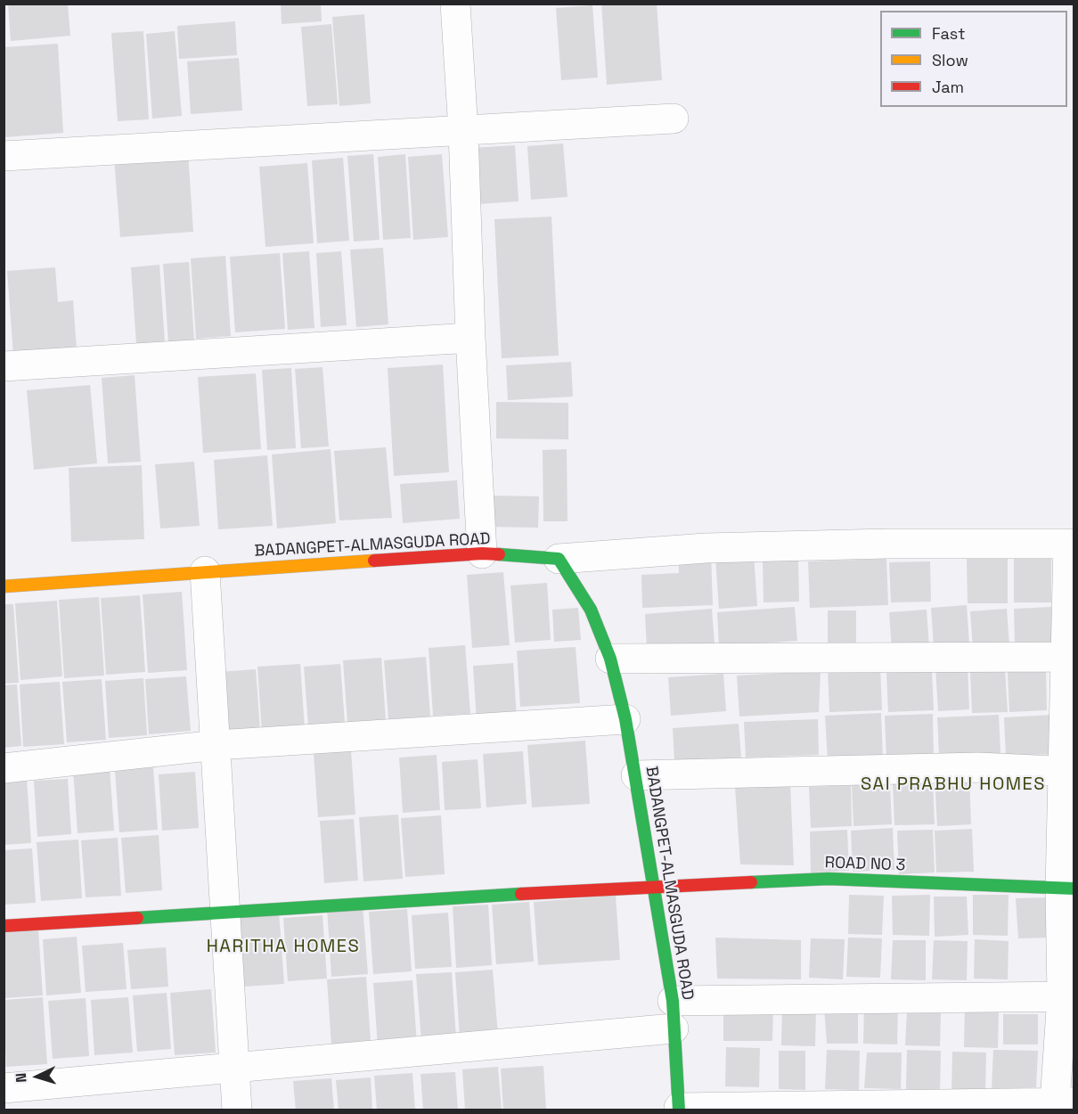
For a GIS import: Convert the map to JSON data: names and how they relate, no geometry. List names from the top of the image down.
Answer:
{
  "streets": {
    "street": ["BADANGPET-ALMASGUDA ROAD", "ROAD NO 3"]
  },
  "crossings": [
    ["BADANGPET-ALMASGUDA ROAD", "ROAD NO 3"]
  ],
  "districts": ["SAI PRABHU HOMES", "HARITHA HOMES"],
  "legend": ["Fast", "Slow", "Jam"],
  "north": "left"
}
